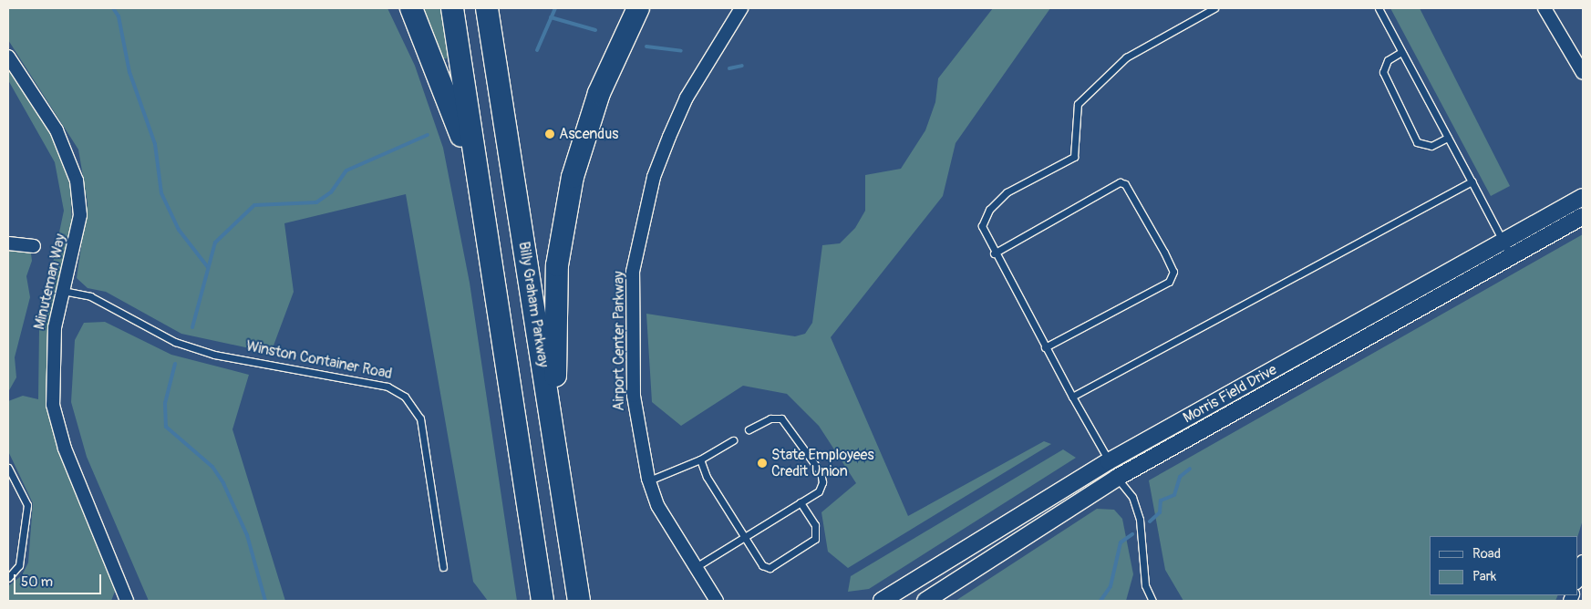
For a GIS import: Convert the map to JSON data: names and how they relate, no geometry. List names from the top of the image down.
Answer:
{
  "streets": {
    "highway": ["Billy Graham Parkway"],
    "street": ["Minuteman Way", "Airport Center Parkway", "Morris Field Drive"],
    "lane": ["Winston Container Road"]
  },
  "crossings": [
    ["Minuteman Way", "Winston Container Road"]
  ],
  "places": ["Ascendus", "State Employees Credit Union"],
  "legend": ["Road", "Park"],
  "scale_bar": "50 m"
}
